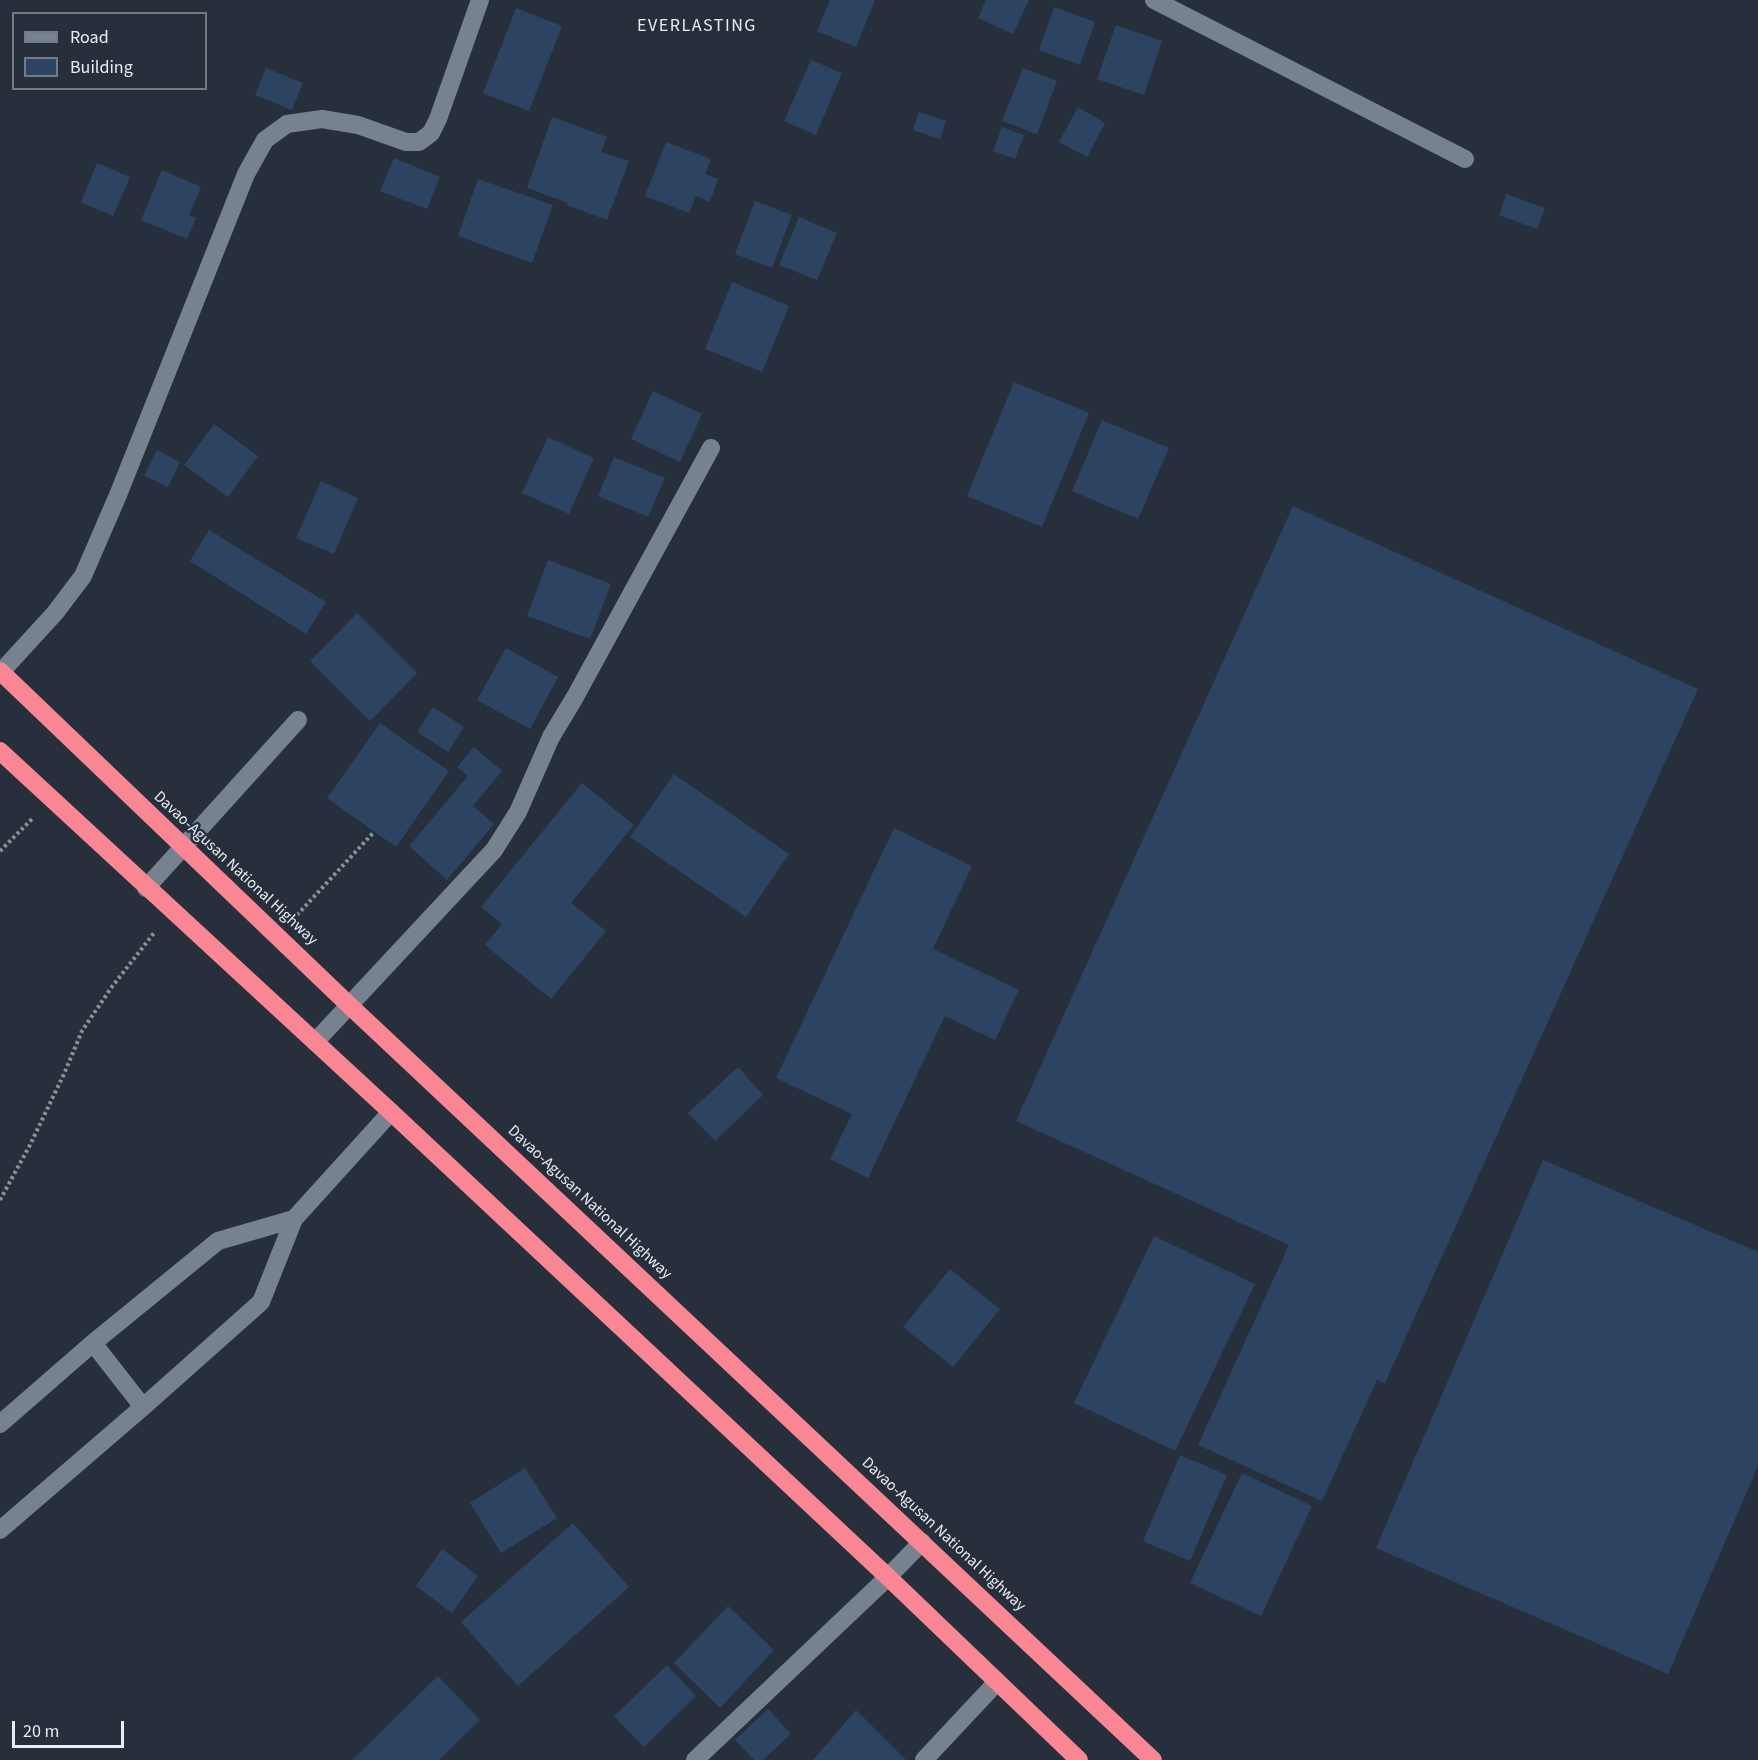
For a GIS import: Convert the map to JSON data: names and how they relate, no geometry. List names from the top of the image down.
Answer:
{
  "streets": {
    "highway": ["Davao-Agusan National Highway"]
  },
  "districts": ["EVERLASTING"],
  "legend": ["Road", "Building"],
  "scale_bar": "20 m"
}
